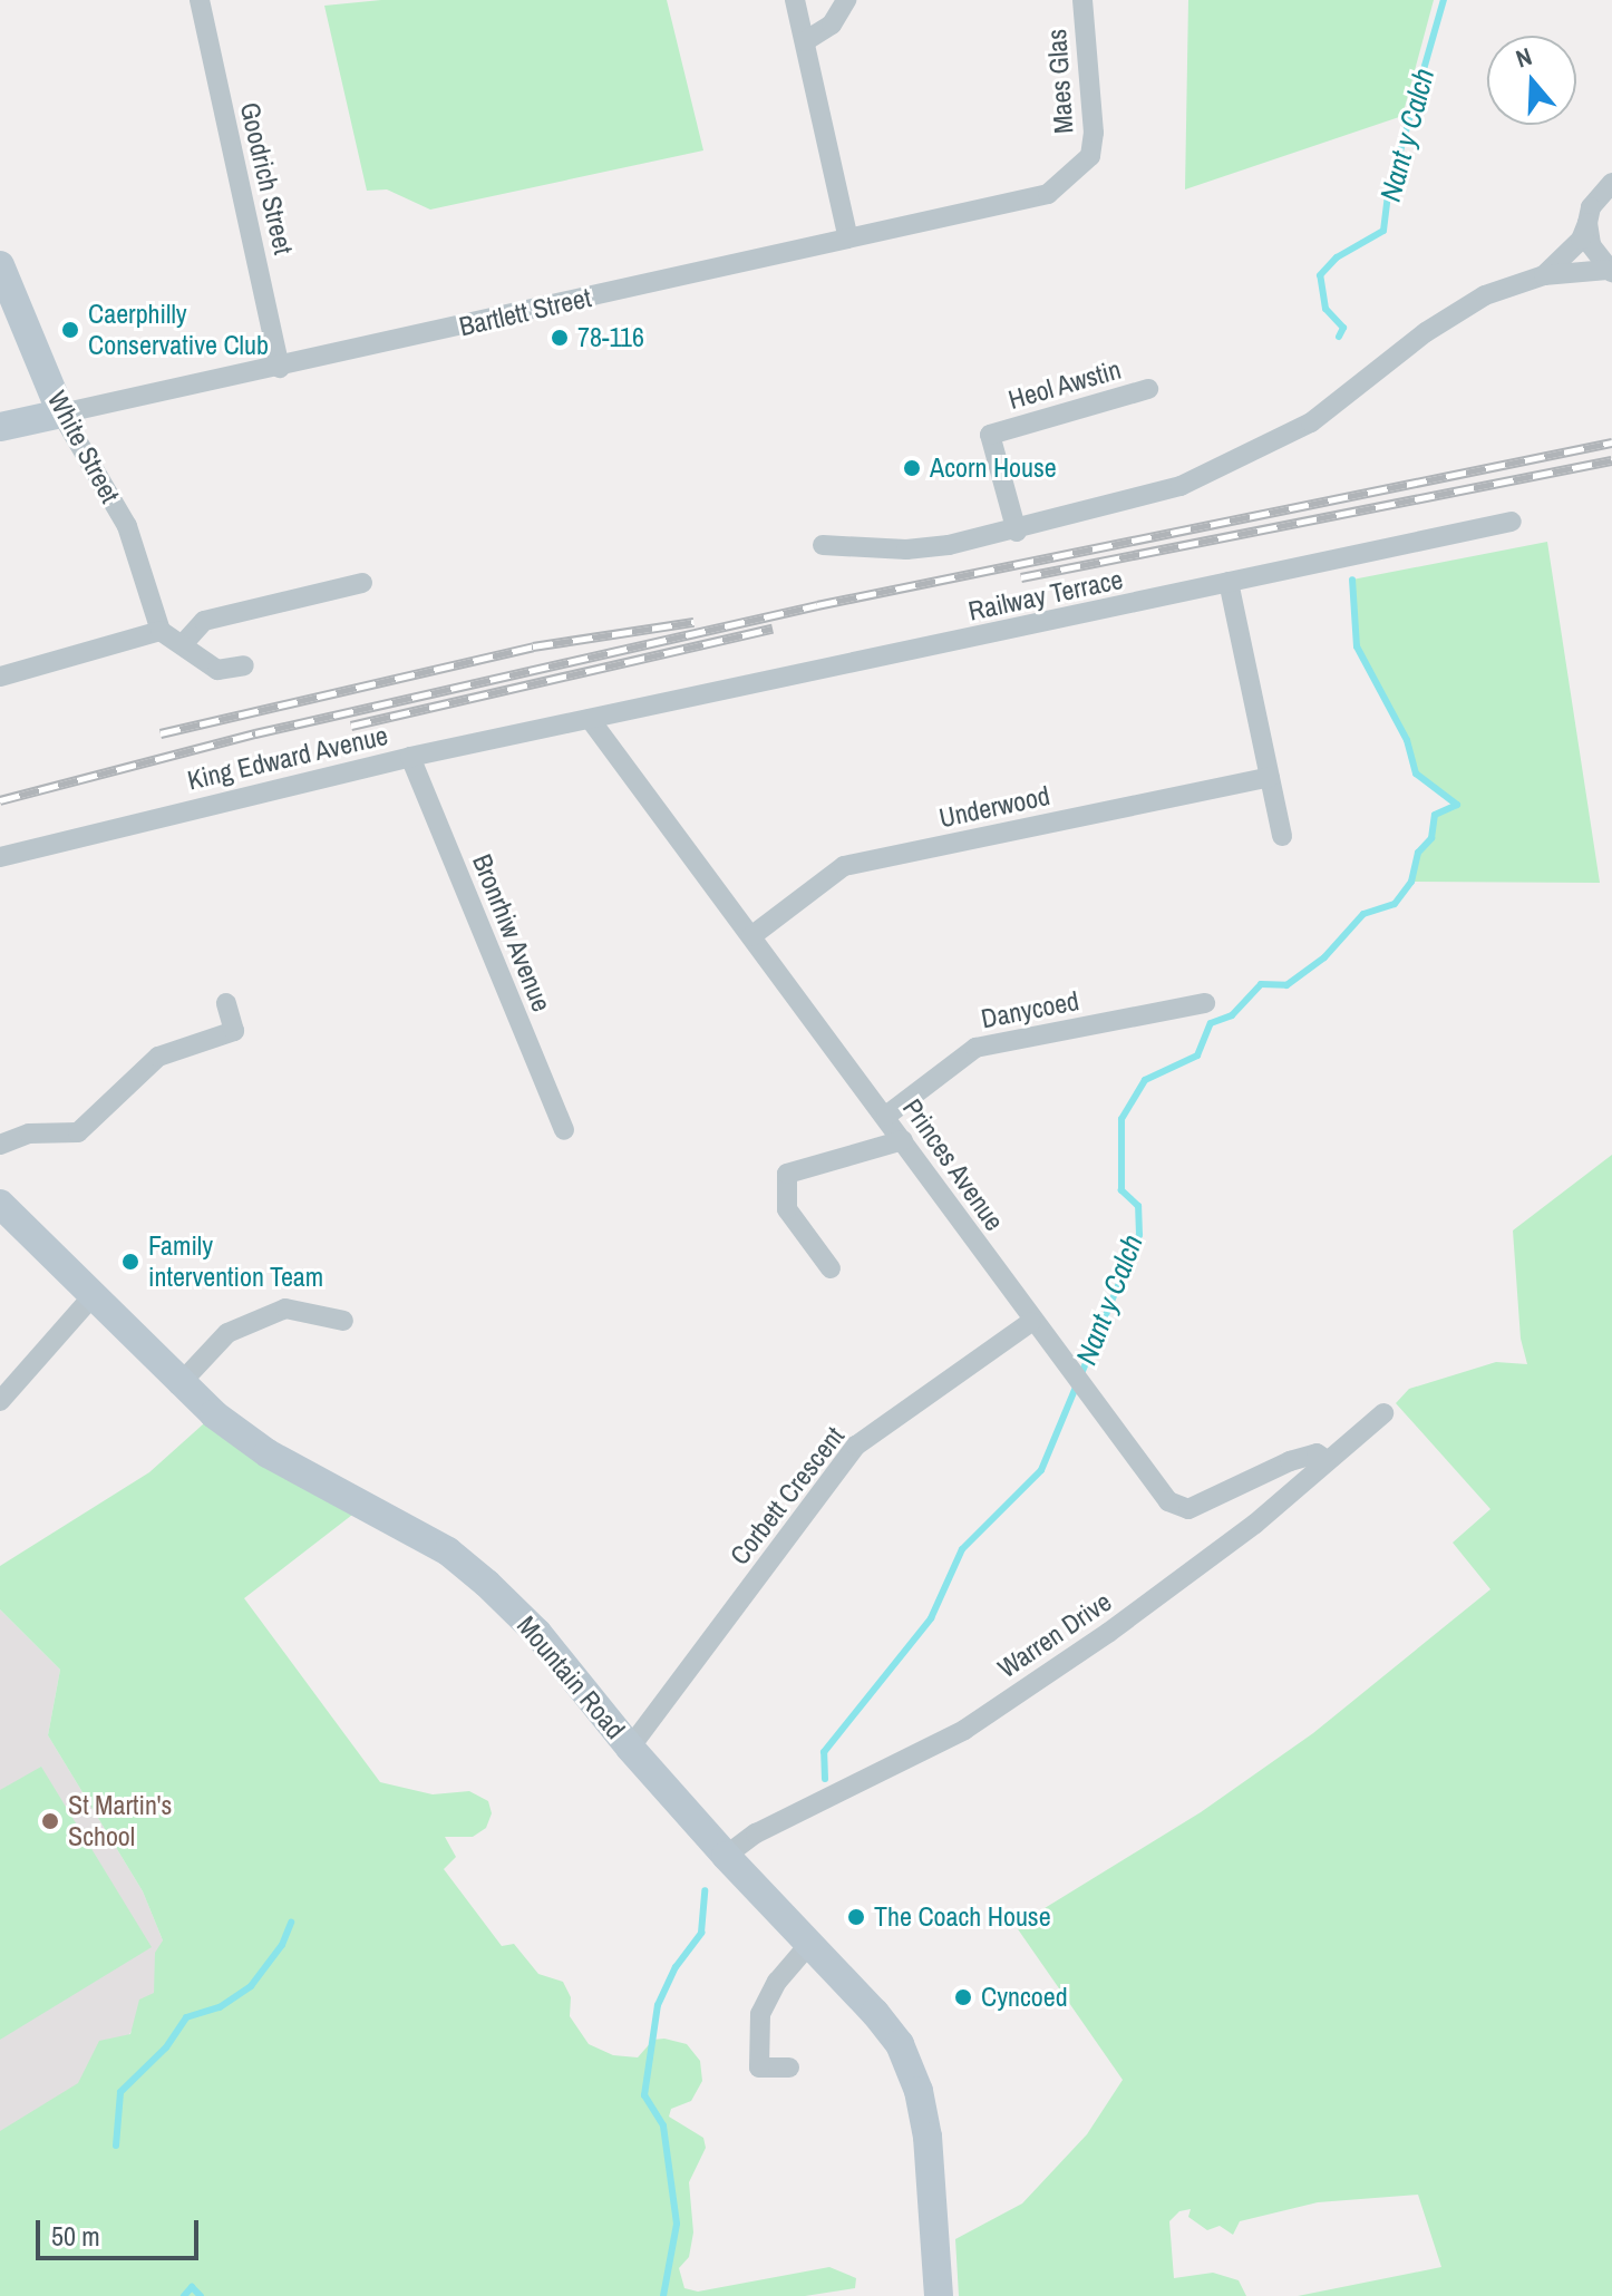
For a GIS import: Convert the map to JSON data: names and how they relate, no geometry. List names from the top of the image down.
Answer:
{
  "streets": {
    "main road": ["Bartlett Street", "White Street", "Mountain Road"],
    "street": [
      "Maes Glas",
      "Goodrich Street",
      "Heol Awstin",
      "Railway Terrace",
      "King Edward Avenue",
      "Underwood",
      "Bronrhiw Avenue",
      "Danycoed",
      "Princes Avenue",
      "Corbett Crescent",
      "Warren Drive"
    ]
  },
  "crossings": [
    ["Maes Glas", "Bartlett Street"],
    ["Goodrich Street", "Bartlett Street"],
    ["Bartlett Street", "White Street"],
    ["Railway Terrace", "King Edward Avenue"],
    ["Railway Terrace", "Princes Avenue"],
    ["King Edward Avenue", "Bronrhiw Avenue"],
    ["King Edward Avenue", "Princes Avenue"],
    ["Underwood", "Princes Avenue"],
    ["Danycoed", "Princes Avenue"],
    ["Princes Avenue", "Corbett Crescent"],
    ["Princes Avenue", "Warren Drive"],
    ["Corbett Crescent", "Mountain Road"],
    ["Warren Drive", "Mountain Road"]
  ],
  "water": ["Nant y Calch"],
  "places": [
    "Caerphilly Conservative Club",
    "78-116",
    "Acorn House",
    "Family intervention Team",
    "St Martin's School",
    "The Coach House",
    "Cyncoed"
  ],
  "scale_bar": "50 m",
  "north": "top"
}
